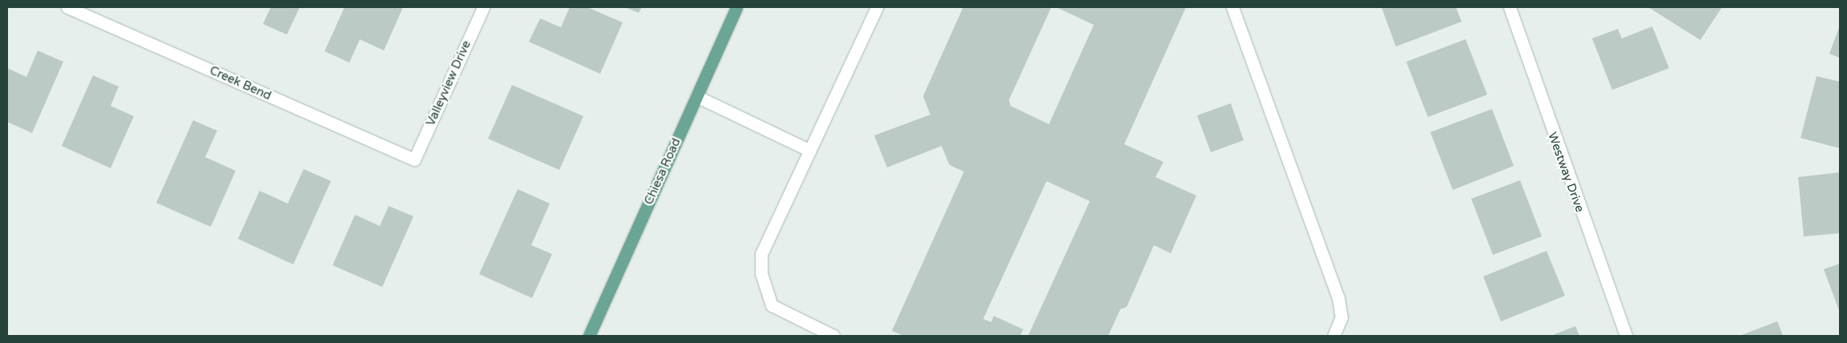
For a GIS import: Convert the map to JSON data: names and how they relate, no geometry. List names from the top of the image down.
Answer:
{
  "streets": {
    "main road": ["Chiesa Road"],
    "street": ["Creek Bend", "Valleyview Drive", "Westway Drive"]
  },
  "crossings": [
    ["Creek Bend", "Valleyview Drive"]
  ]
}
